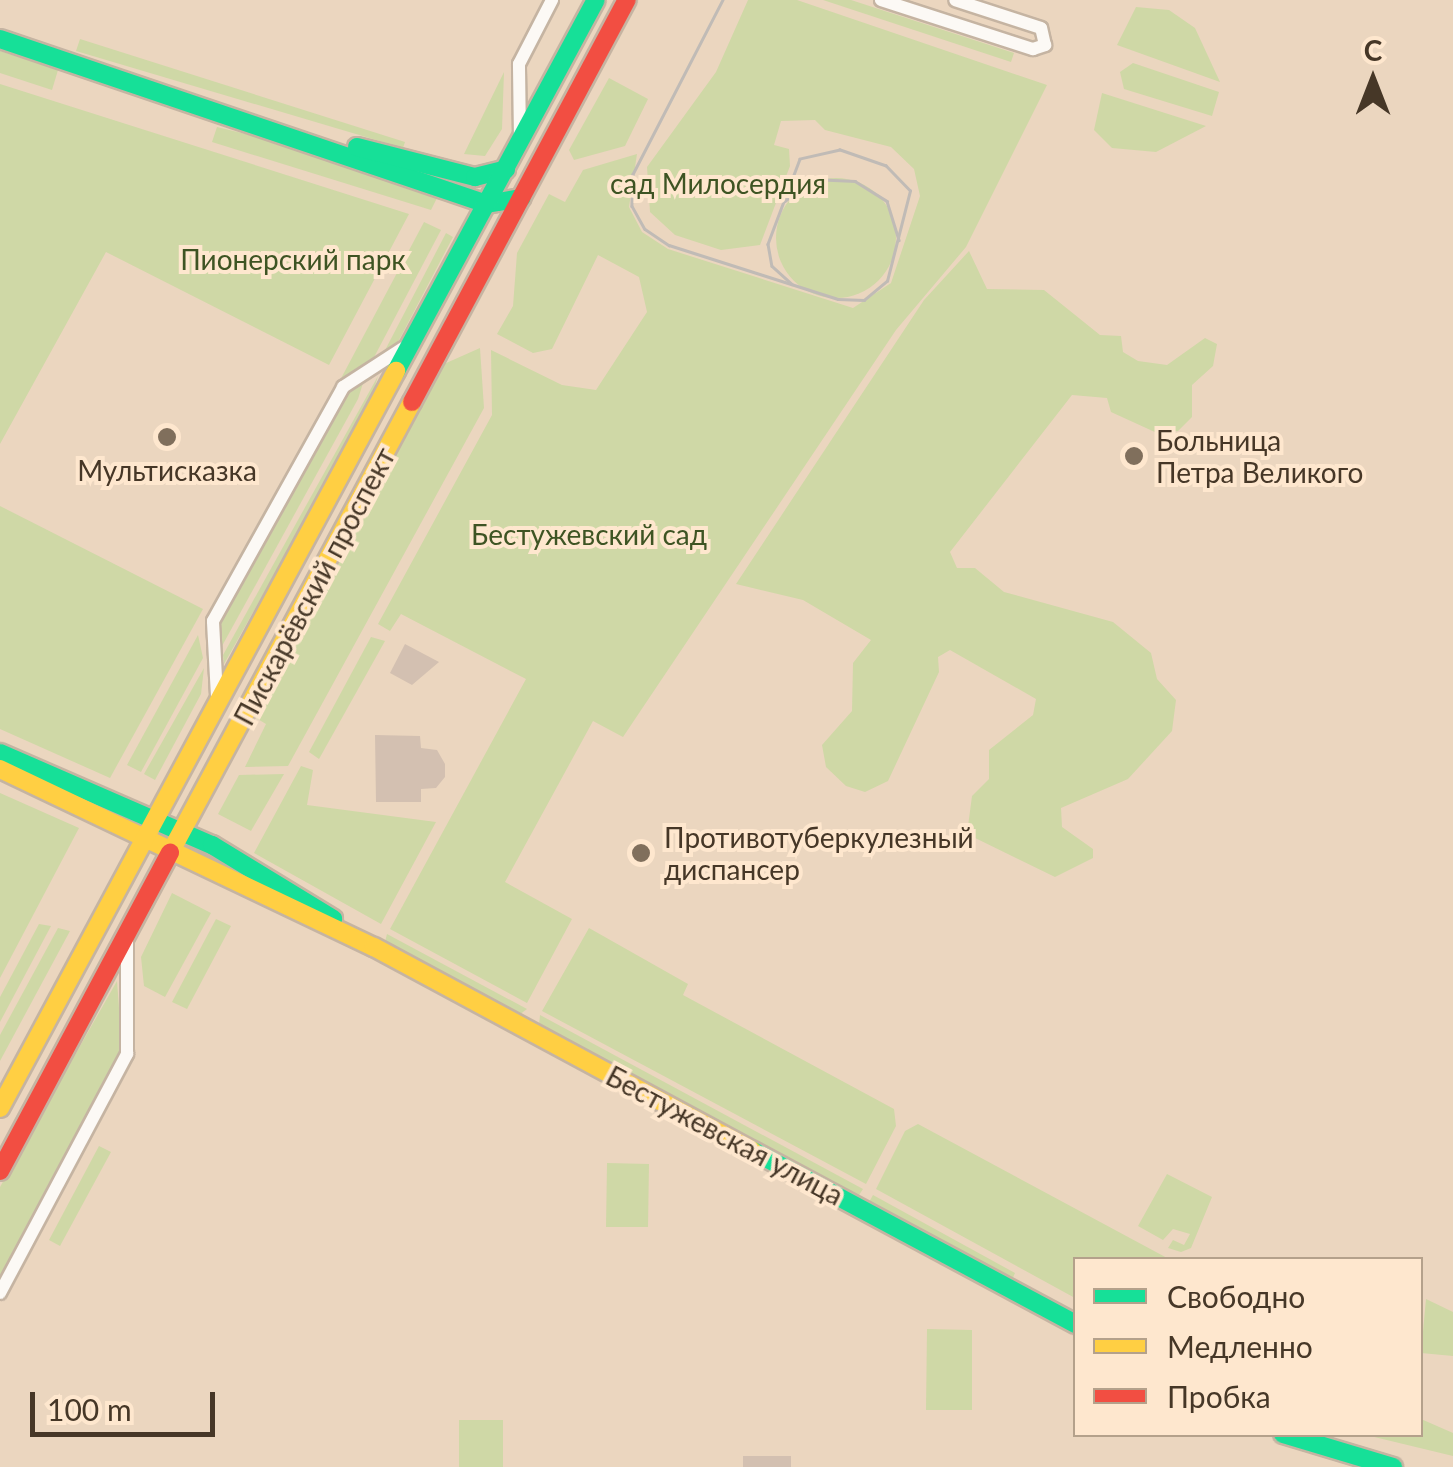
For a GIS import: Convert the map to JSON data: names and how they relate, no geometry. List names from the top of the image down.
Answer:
{
  "streets": {
    "main road": ["Пискарёвский проспект", "Бестужевская улица"]
  },
  "crossings": [
    ["Пискарёвский проспект", "Бестужевская улица"]
  ],
  "parks": ["сад Милосердия", "Пионерский парк", "Бестужевский сад"],
  "places": ["Мультисказка", "Больница Петра Великого", "Противотуберкулезный диспансер"],
  "legend": ["Свободно", "Медленно", "Пробка"],
  "scale_bar": "100 m",
  "north": "top"
}
